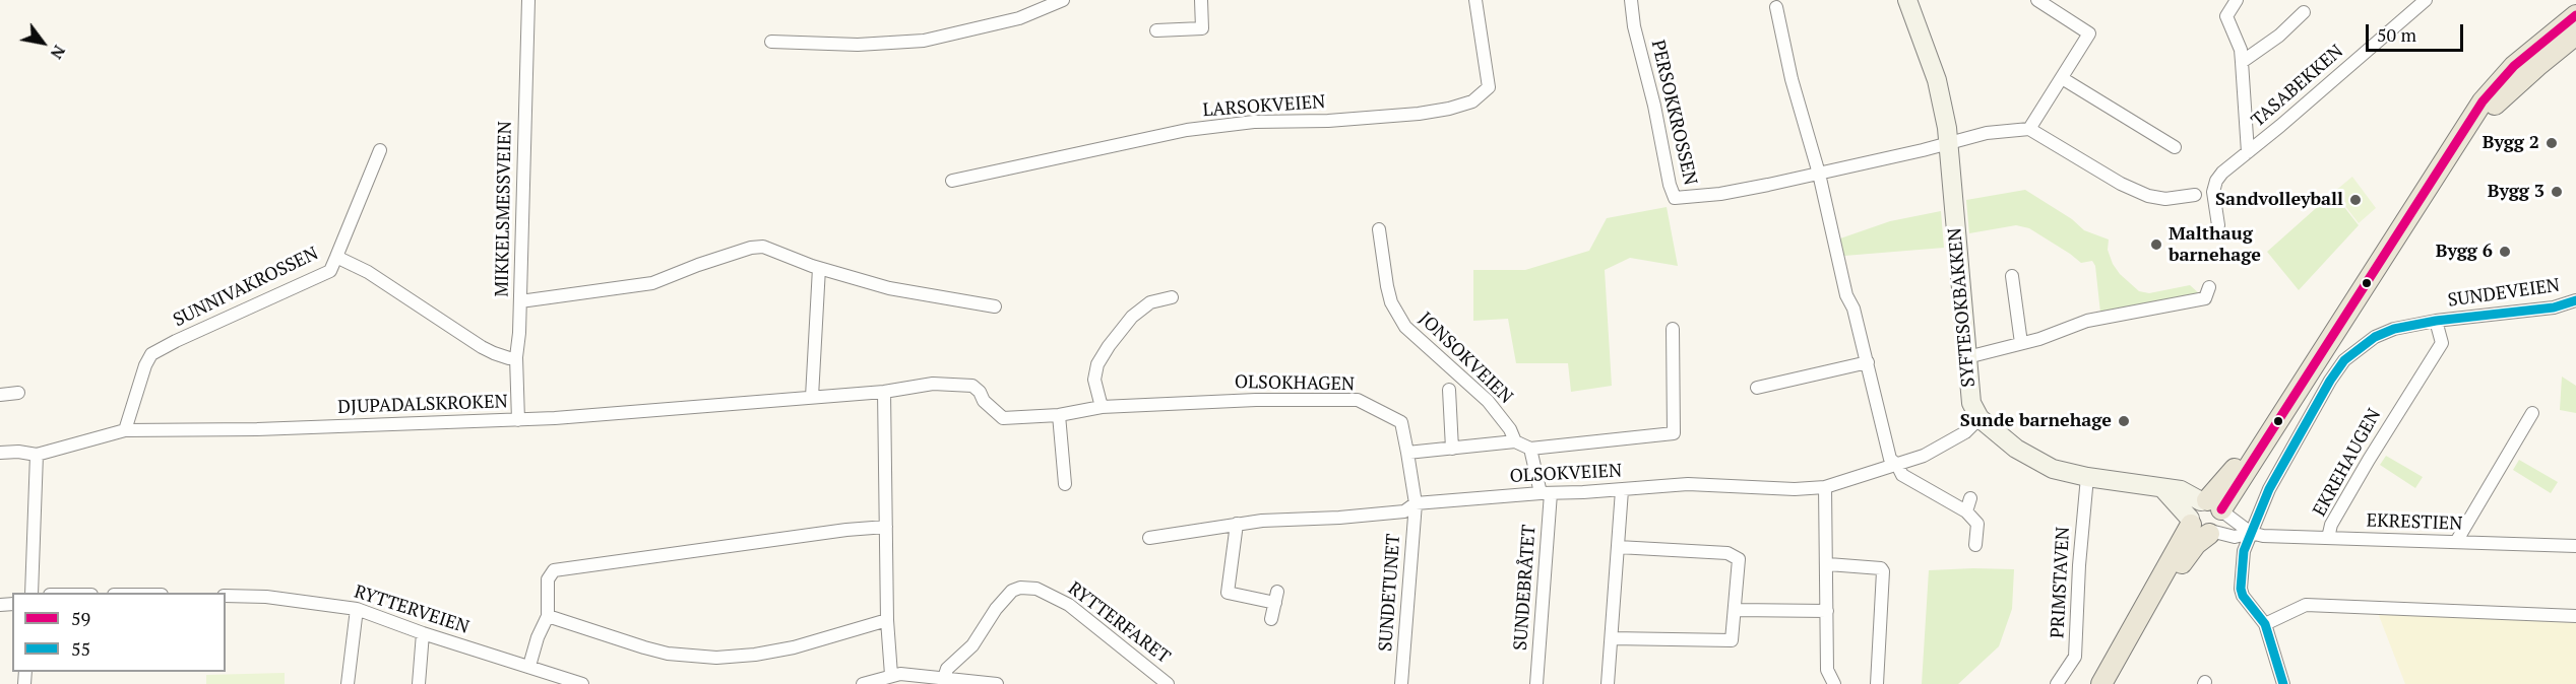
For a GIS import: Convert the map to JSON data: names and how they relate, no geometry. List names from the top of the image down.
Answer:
{
  "streets": {
    "street": [
      "TASABEKKEN",
      "LARSOKVEIEN",
      "PERSOKKROSSEN",
      "MIKKELSMESSVEIEN",
      "SUNNIVAKROSSEN",
      "SUNDEVEIEN",
      "SYFTESOKBAKKEN",
      "JONSOKVEIEN",
      "OLSOKHAGEN",
      "DJUPADALSKROKEN",
      "EKREHAUGEN",
      "OLSOKVEIEN",
      "EKRESTIEN",
      "PRIMSTAVEN",
      "SUNDEBRÅTET",
      "SUNDETUNET",
      "RYTTERVEIEN",
      "RYTTERFARET"
    ]
  },
  "crossings": [
    ["PERSOKKROSSEN", "SYFTESOKBAKKEN"],
    ["MIKKELSMESSVEIEN", "SUNNIVAKROSSEN"],
    ["MIKKELSMESSVEIEN", "DJUPADALSKROKEN"],
    ["SUNNIVAKROSSEN", "DJUPADALSKROKEN"],
    ["SUNDEVEIEN", "EKREHAUGEN"],
    ["SUNDEVEIEN", "EKRESTIEN"],
    ["SYFTESOKBAKKEN", "OLSOKVEIEN"],
    ["OLSOKHAGEN", "DJUPADALSKROKEN"],
    ["OLSOKHAGEN", "OLSOKVEIEN"],
    ["OLSOKHAGEN", "SUNDETUNET"],
    ["EKREHAUGEN", "EKRESTIEN"],
    ["OLSOKVEIEN", "SUNDEBRÅTET"],
    ["OLSOKVEIEN", "SUNDETUNET"]
  ],
  "places": [
    "Bygg 2",
    "Bygg 3",
    "Sandvolleyball",
    "Malthaug barnehage",
    "Bygg 6",
    "Sunde barnehage"
  ],
  "lines": ["transit line 59", "transit line 55"],
  "legend": ["59", "55"],
  "scale_bar": "50 m",
  "north": "bottom right"
}
